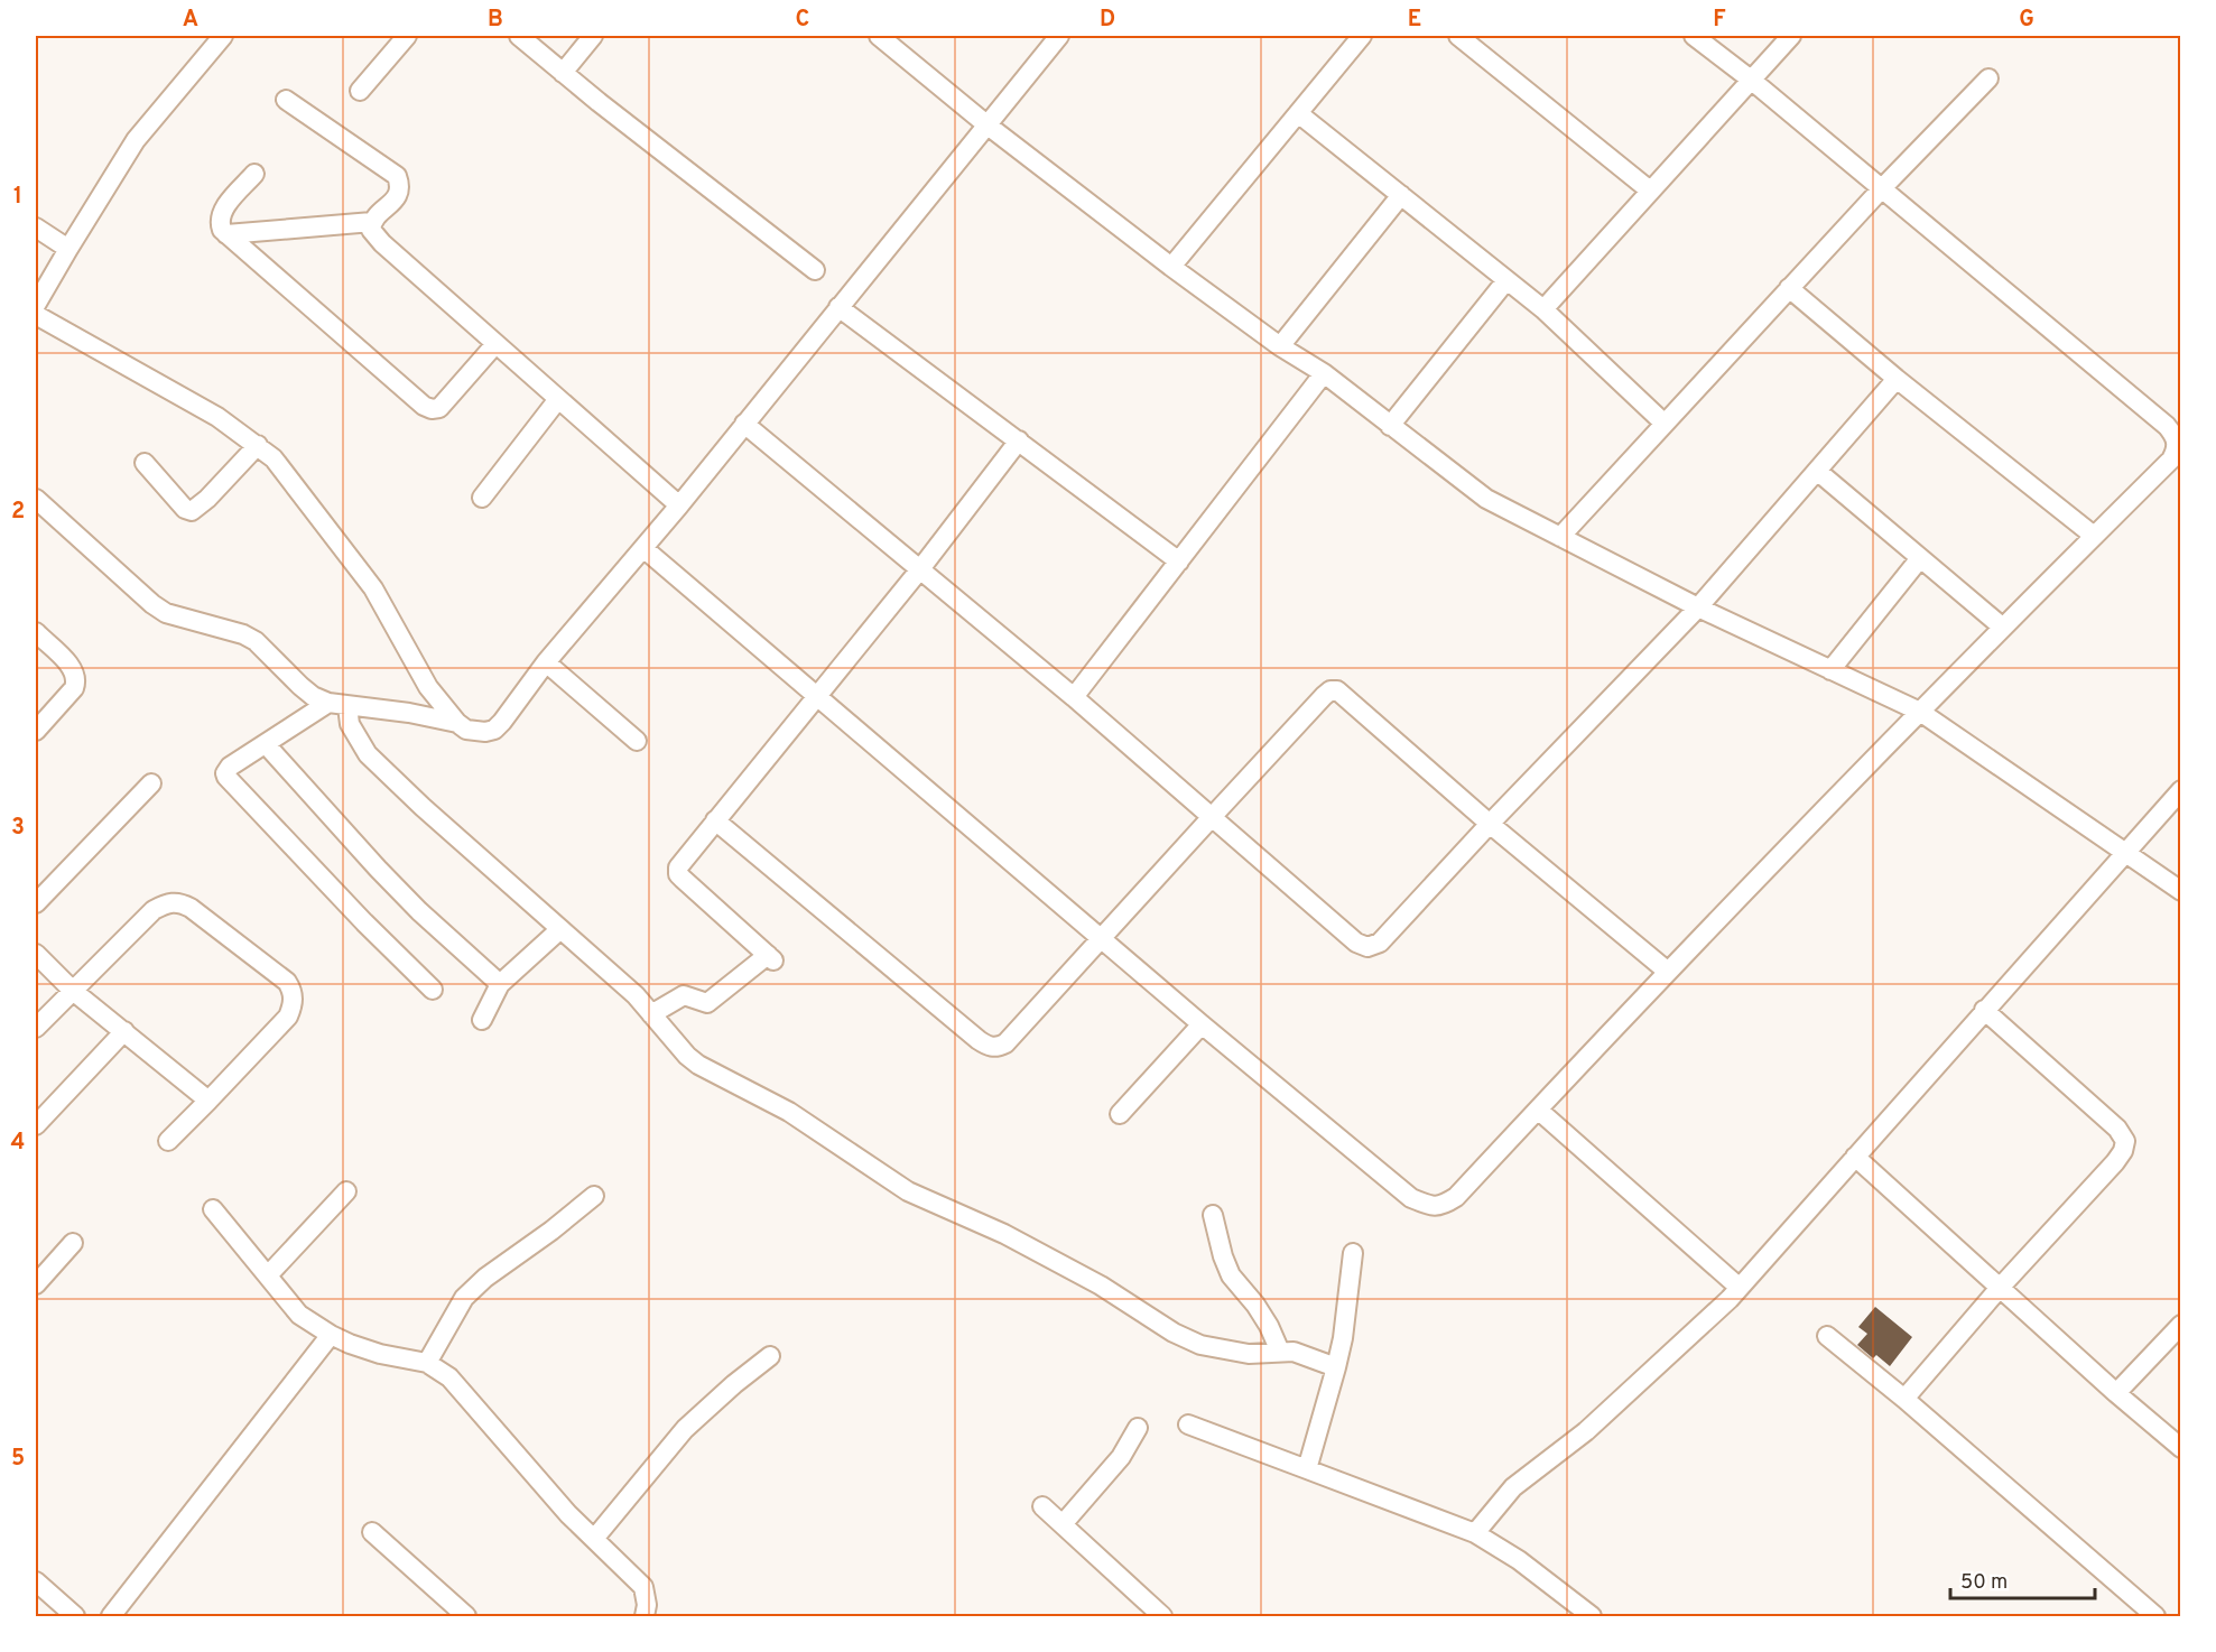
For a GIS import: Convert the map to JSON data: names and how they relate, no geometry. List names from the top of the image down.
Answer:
{
  "scale_bar": "50 m",
  "grid": {
    "columns": [
      "A",
      "B",
      "C",
      "D",
      "E",
      "F",
      "G"
    ],
    "rows": [
      "1",
      "2",
      "3",
      "4",
      "5"
    ]
  }
}
